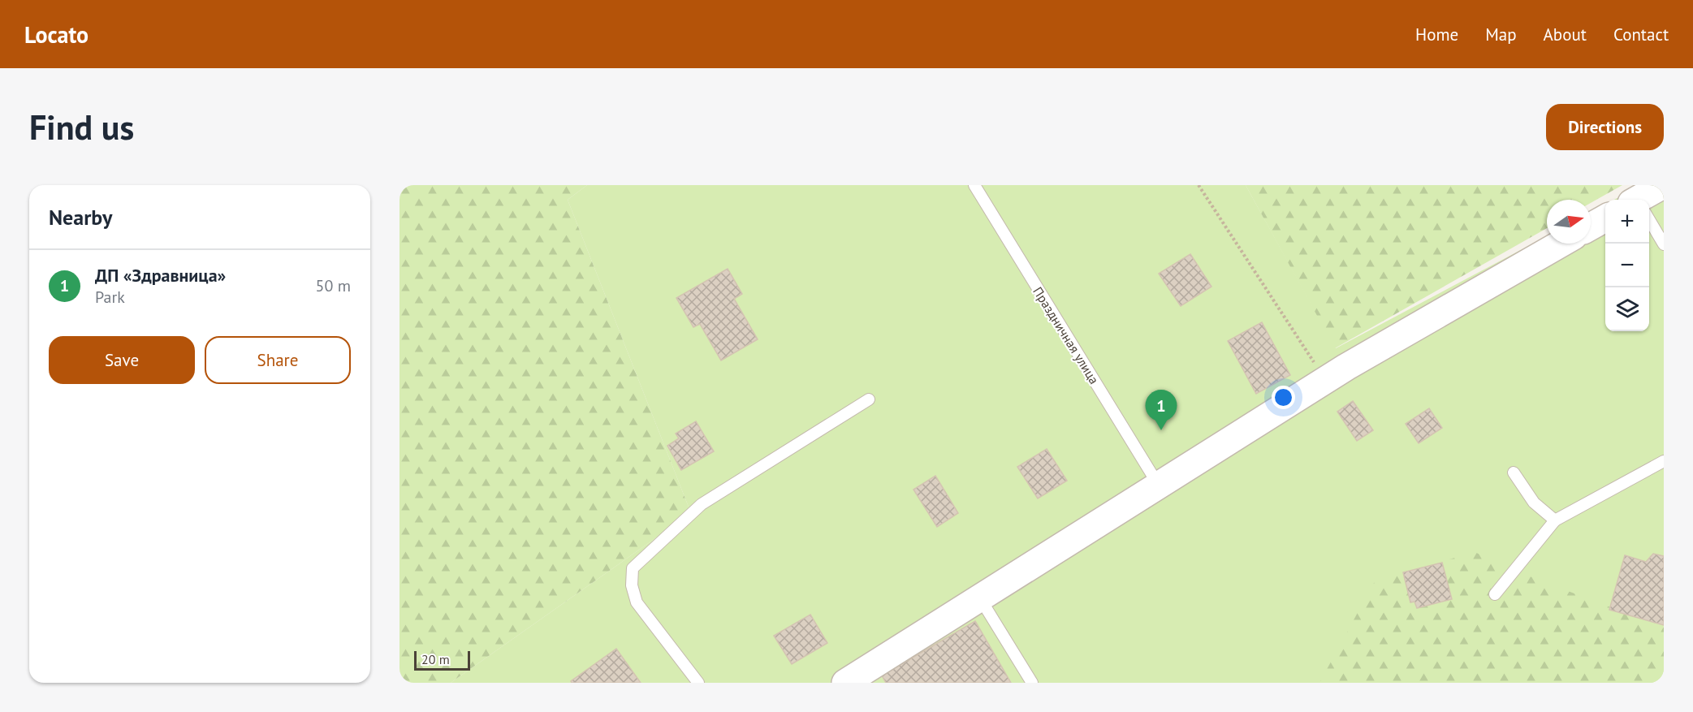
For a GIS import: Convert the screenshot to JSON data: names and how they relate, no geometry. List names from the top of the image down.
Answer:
{
  "streets": {
    "lane": ["Праздничная улица"]
  },
  "scale_bar": "20 m",
  "north": "right",
  "page": {
    "header": "Locato",
    "nav": [
      "Home",
      "Map",
      "About",
      "Contact"
    ],
    "buttons": [
      "Directions",
      ["Save", "Share"]
    ],
    "title": "Find us",
    "heading": "Nearby",
    "map_buttons": ["+", "−"],
    "list": [
      {
        "mark": "1",
        "name": "ДП «Здравница»",
        "note": "Park",
        "value": "50 m"
      }
    ],
    "pins": "1",
    "scale": "20 m"
  }
}
